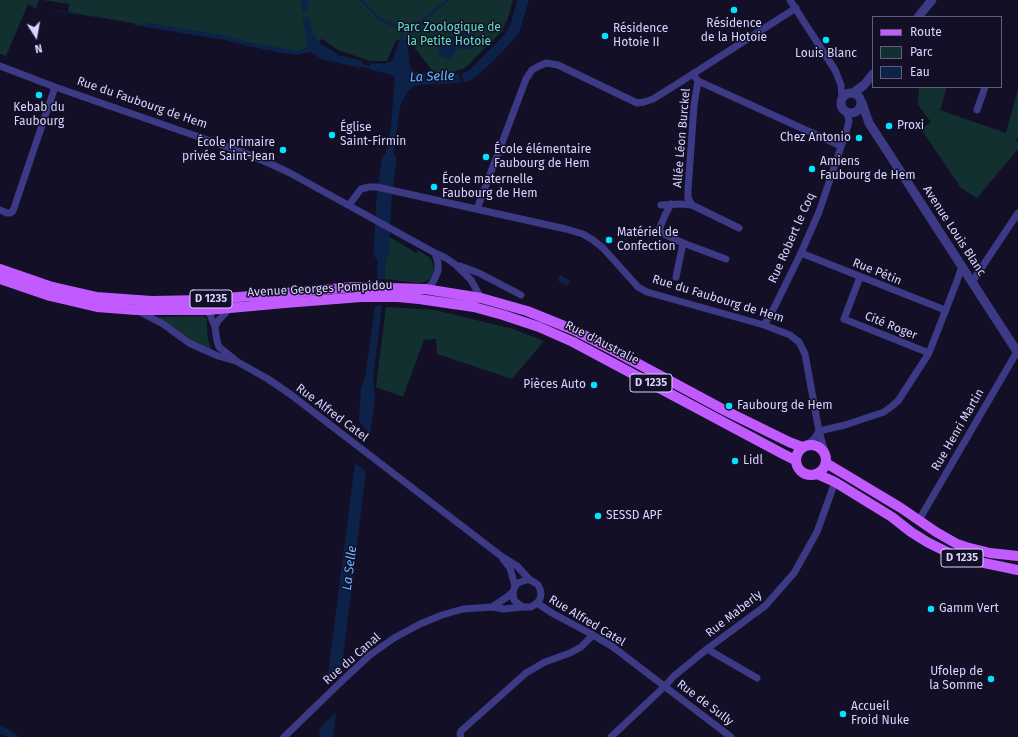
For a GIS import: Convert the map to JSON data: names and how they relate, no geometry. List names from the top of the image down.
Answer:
{
  "streets": {
    "main road": ["Avenue Georges Pompidou", "D 1235", "Rue d'Australie"],
    "street": [
      "Rue du Faubourg de Hem",
      "Allée Léon Burckel",
      "Avenue Louis Blanc",
      "Rue Robert le Coq",
      "Rue Pétin",
      "Cité Roger",
      "Rue Alfred Catel",
      "Rue Henri Martin",
      "Rue Maberly",
      "Rue du Canal",
      "Rue de Sully"
    ]
  },
  "crossings": [
    ["Rue du Faubourg de Hem", "Rue Robert le Coq"],
    ["Rue du Faubourg de Hem", "D 1235"],
    ["Rue du Faubourg de Hem", "Rue d'Australie"],
    ["Avenue Louis Blanc", "Rue Robert le Coq"],
    ["Avenue Louis Blanc", "Rue Henri Martin"],
    ["Rue Robert le Coq", "Rue Pétin"],
    ["Rue Pétin", "Cité Roger"],
    ["Avenue Georges Pompidou", "Rue d'Australie"],
    ["Avenue Georges Pompidou", "Rue Alfred Catel"],
    ["D 1235", "Rue d'Australie"],
    ["D 1235", "Rue Henri Martin"],
    ["D 1235", "Rue Maberly"],
    ["Rue Alfred Catel", "Rue Maberly"],
    ["Rue Alfred Catel", "Rue du Canal"],
    ["Rue Alfred Catel", "Rue de Sully"],
    ["Rue Maberly", "Rue de Sully"]
  ],
  "water": ["La Selle"],
  "parks": ["Parc Zoologique de la Petite Hotoie"],
  "places": [
    "Résidence de la Hotoie",
    "Résidence Hotoie II",
    "Louis Blanc",
    "Kebab du Faubourg",
    "Proxi",
    "Église Saint-Firmin",
    "Chez Antonio",
    "École primaire privée Saint-Jean",
    "École élémentaire Faubourg de Hem",
    "Amiens Faubourg de Hem",
    "École maternelle Faubourg de Hem",
    "Matériel de Confection",
    "Pièces Auto",
    "Faubourg de Hem",
    "Lidl",
    "SESSD APF",
    "Gamm Vert",
    "Ufolep de la Somme",
    "Accueil Froid Nuke"
  ],
  "legend": ["Route", "Parc", "Eau"],
  "north": "bottom"
}
